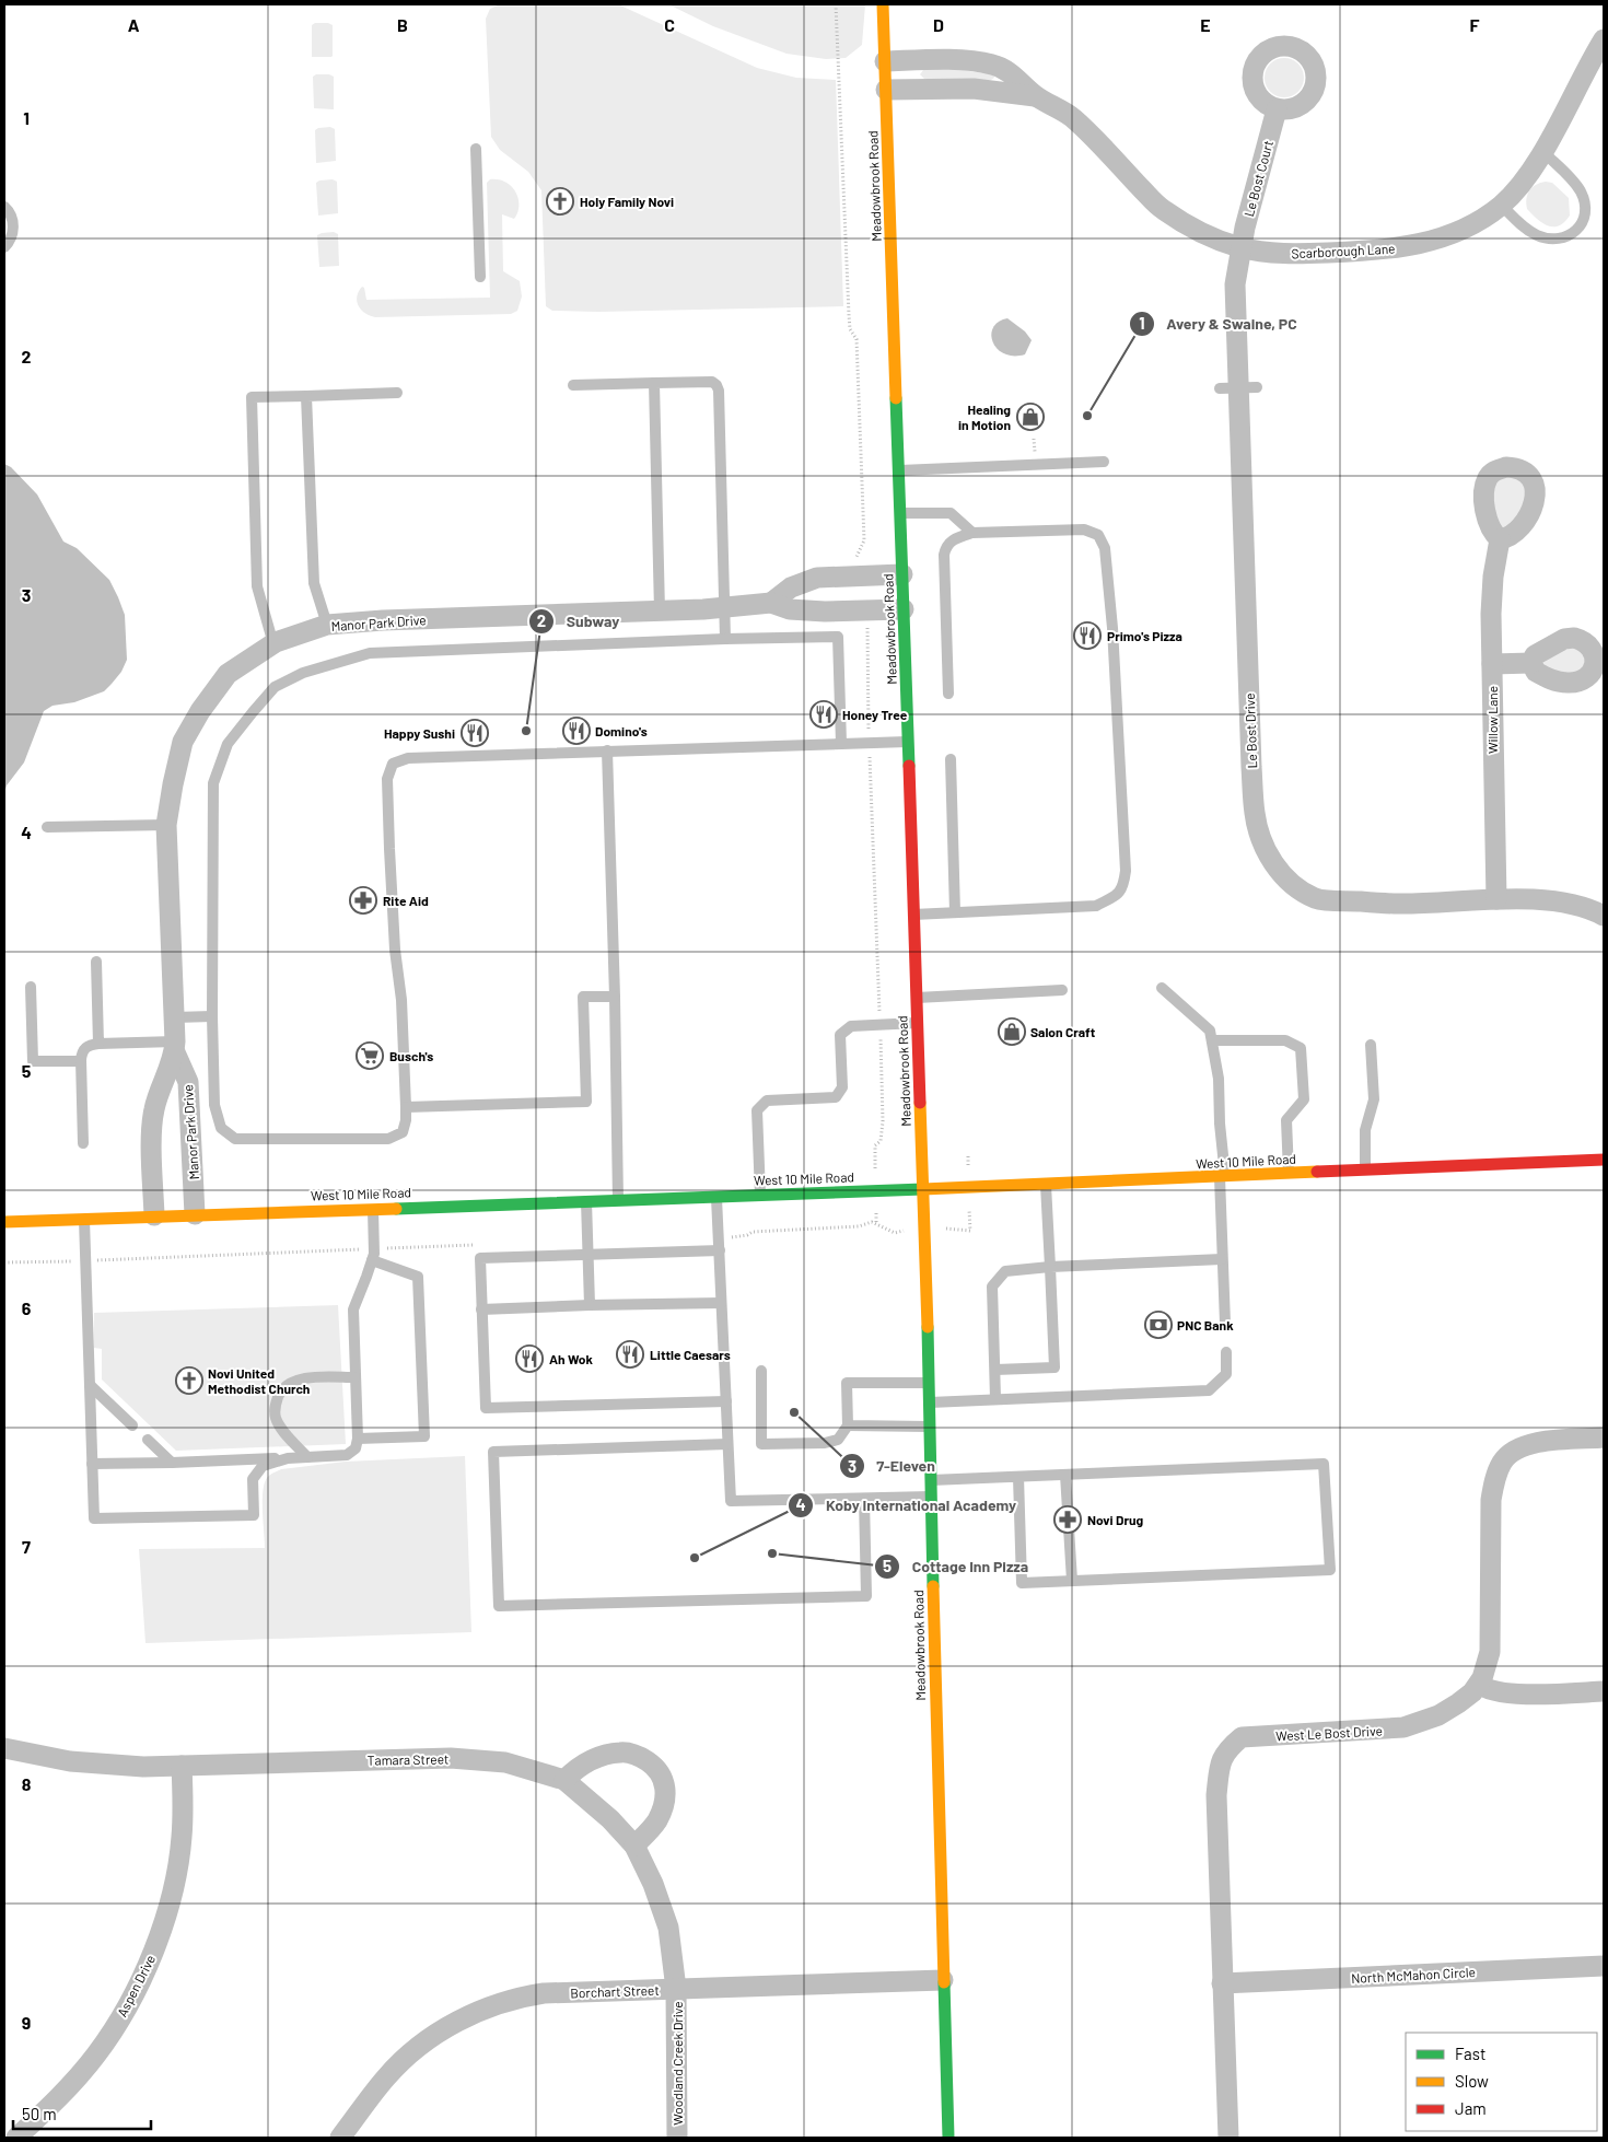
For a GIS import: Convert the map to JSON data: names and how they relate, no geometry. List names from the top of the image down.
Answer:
{
  "streets": {
    "street": [
      "Le Bost Court",
      "Meadowbrook Road",
      "Scarborough Lane",
      "Manor Park Drive",
      "Willow Lane",
      "Le Bost Drive",
      "West 10 Mile Road",
      "West Le Bost Drive",
      "Tamara Street",
      "North McMahon Circle",
      "Aspen Drive",
      "Borchart Street",
      "Woodland Creek Drive"
    ]
  },
  "crossings": [
    ["Le Bost Court", "Scarborough Lane"],
    ["Le Bost Court", "Le Bost Drive"],
    ["Meadowbrook Road", "Scarborough Lane"],
    ["Meadowbrook Road", "Manor Park Drive"],
    ["Meadowbrook Road", "West 10 Mile Road"],
    ["Meadowbrook Road", "Borchart Street"],
    ["Scarborough Lane", "Le Bost Drive"],
    ["Manor Park Drive", "West 10 Mile Road"],
    ["Willow Lane", "Le Bost Drive"],
    ["West Le Bost Drive", "North McMahon Circle"],
    ["Tamara Street", "Aspen Drive"],
    ["Tamara Street", "Borchart Street"],
    ["Tamara Street", "Woodland Creek Drive"],
    ["Borchart Street", "Woodland Creek Drive"]
  ],
  "places": {
    "church": ["Holy Family Novi", "Novi United Methodist Church"],
    "other": [
      "Avery & Swaine, PC",
      "Subway",
      "7-Eleven",
      "Cottage Inn Pizza",
      "Koby International Academy"
    ],
    "shop": ["Healing in Motion", "Salon Craft"],
    "restaurant": [
      "Primo's Pizza",
      "Honey Tree",
      "Domino's",
      "Happy Sushi",
      "Little Caesars",
      "Ah Wok"
    ],
    "pharmacy": ["Rite Aid", "Novi Drug"],
    "supermarket": ["Busch's"],
    "bank": ["PNC Bank"]
  },
  "legend": ["Fast", "Slow", "Jam"],
  "scale_bar": "50 m",
  "grid": {
    "columns": [
      "A",
      "B",
      "C",
      "D",
      "E",
      "F"
    ],
    "rows": [
      "1",
      "2",
      "3",
      "4",
      "5",
      "6",
      "7",
      "8",
      "9"
    ]
  }
}
